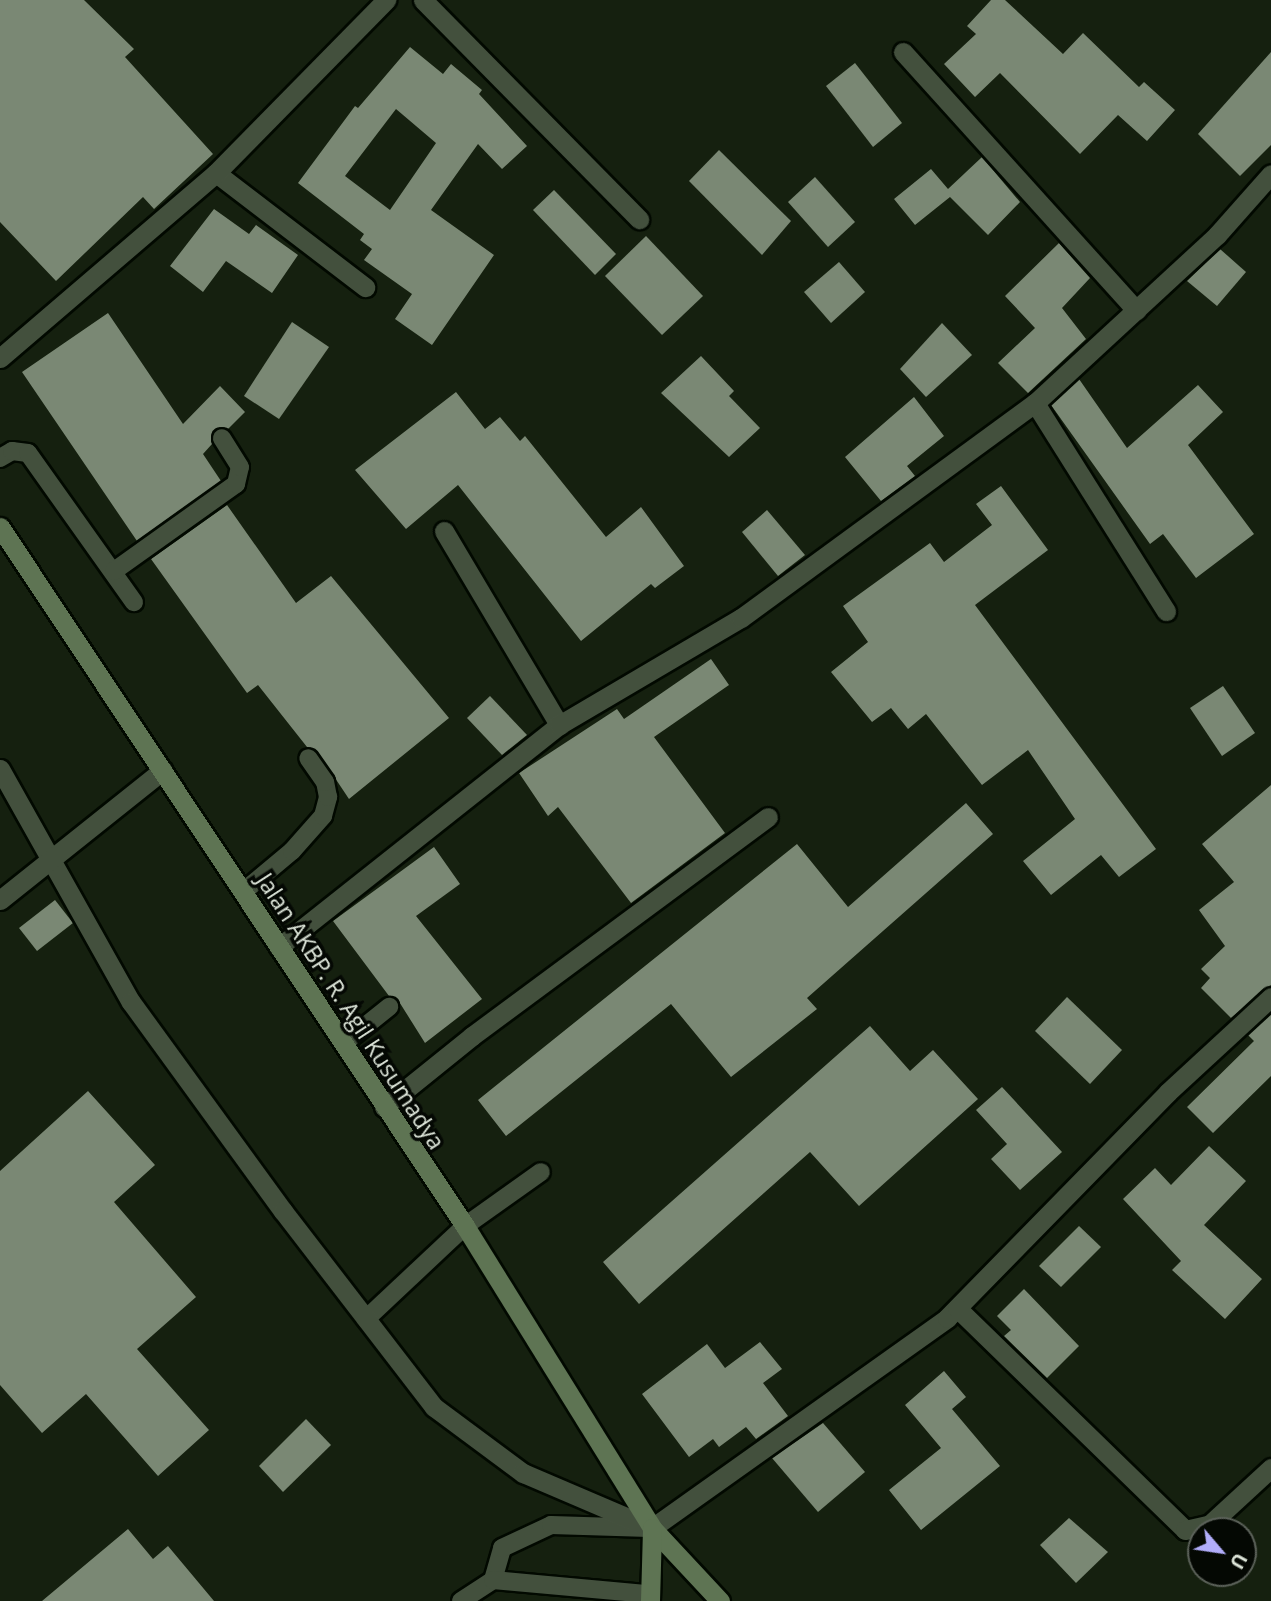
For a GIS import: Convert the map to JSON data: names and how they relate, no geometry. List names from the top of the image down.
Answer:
{
  "streets": {
    "main road": ["Jalan AKBP. R. Agil Kusumadya"]
  },
  "north": "bottom right"
}
